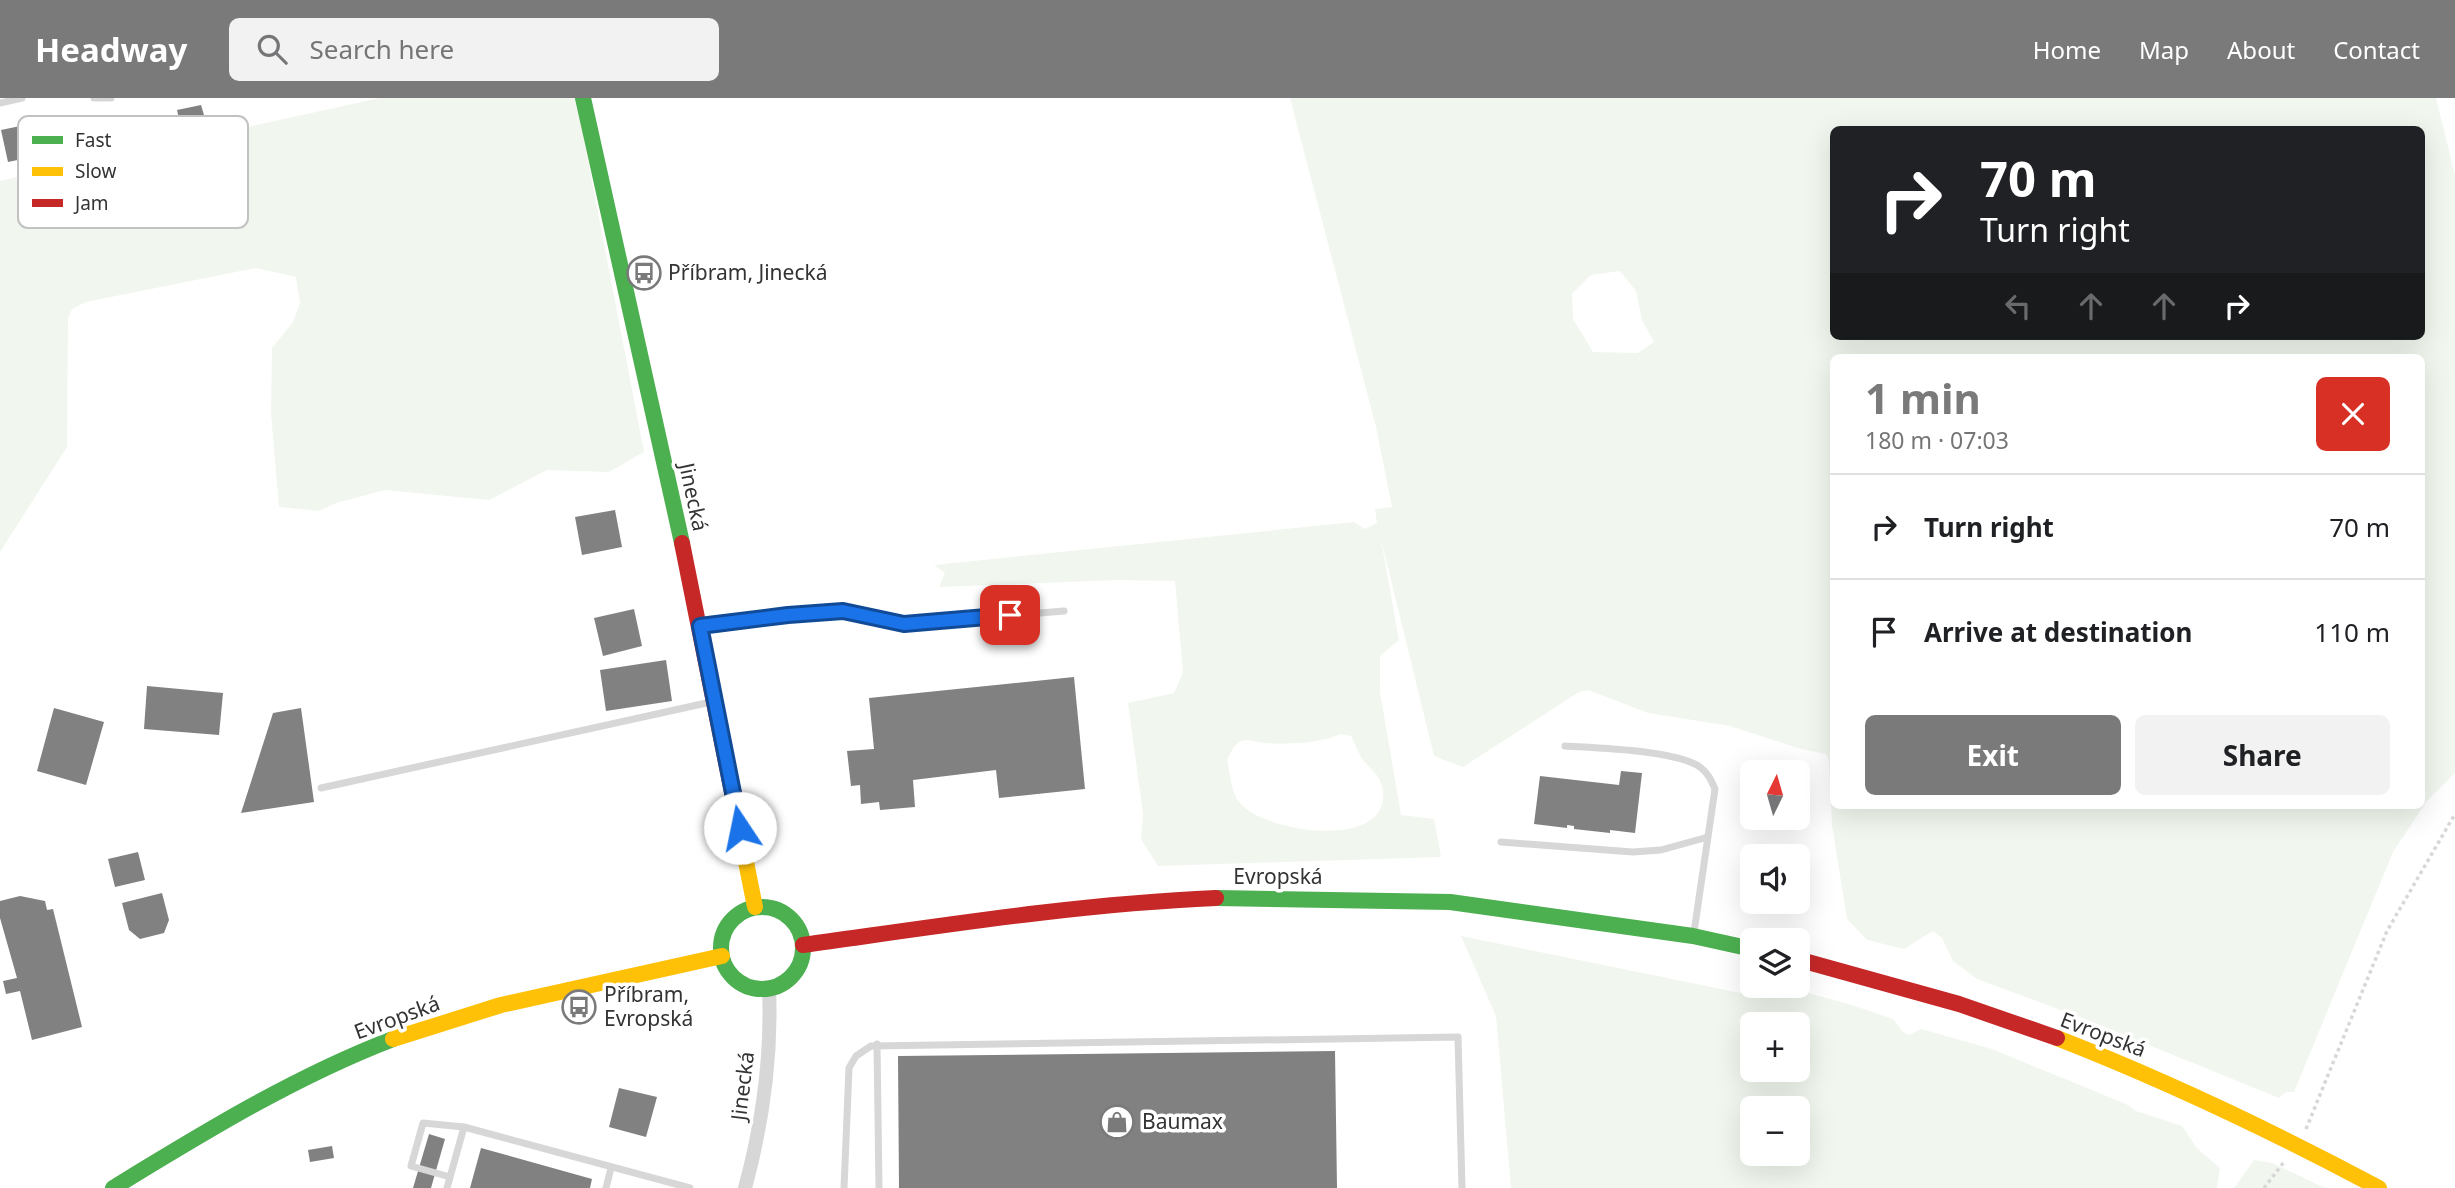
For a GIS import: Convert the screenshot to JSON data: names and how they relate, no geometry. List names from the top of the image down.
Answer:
{
  "streets": {
    "main road": ["Jinecká", "Evropská"]
  },
  "crossings": [
    ["Jinecká", "Evropská"]
  ],
  "places": {
    "bus stop": ["Příbram, Jinecká", "Příbram, Evropská"],
    "shop": ["Baumax"]
  },
  "legend": ["Fast", "Slow", "Jam"],
  "north": "top",
  "page": {
    "header": "Headway",
    "search": "Search here",
    "nav": [
      "Home",
      "Map",
      "About",
      "Contact"
    ],
    "turn": ["70 m", "Turn right"],
    "heading": ["1 min", "180 m · 07:03"],
    "list": [
      {
        "name": "Turn right",
        "value": "70 m"
      },
      {
        "name": "Arrive at destination",
        "value": "110 m"
      }
    ],
    "buttons": ["Exit", "Share"],
    "map_buttons": ["+", "−"]
  }
}
